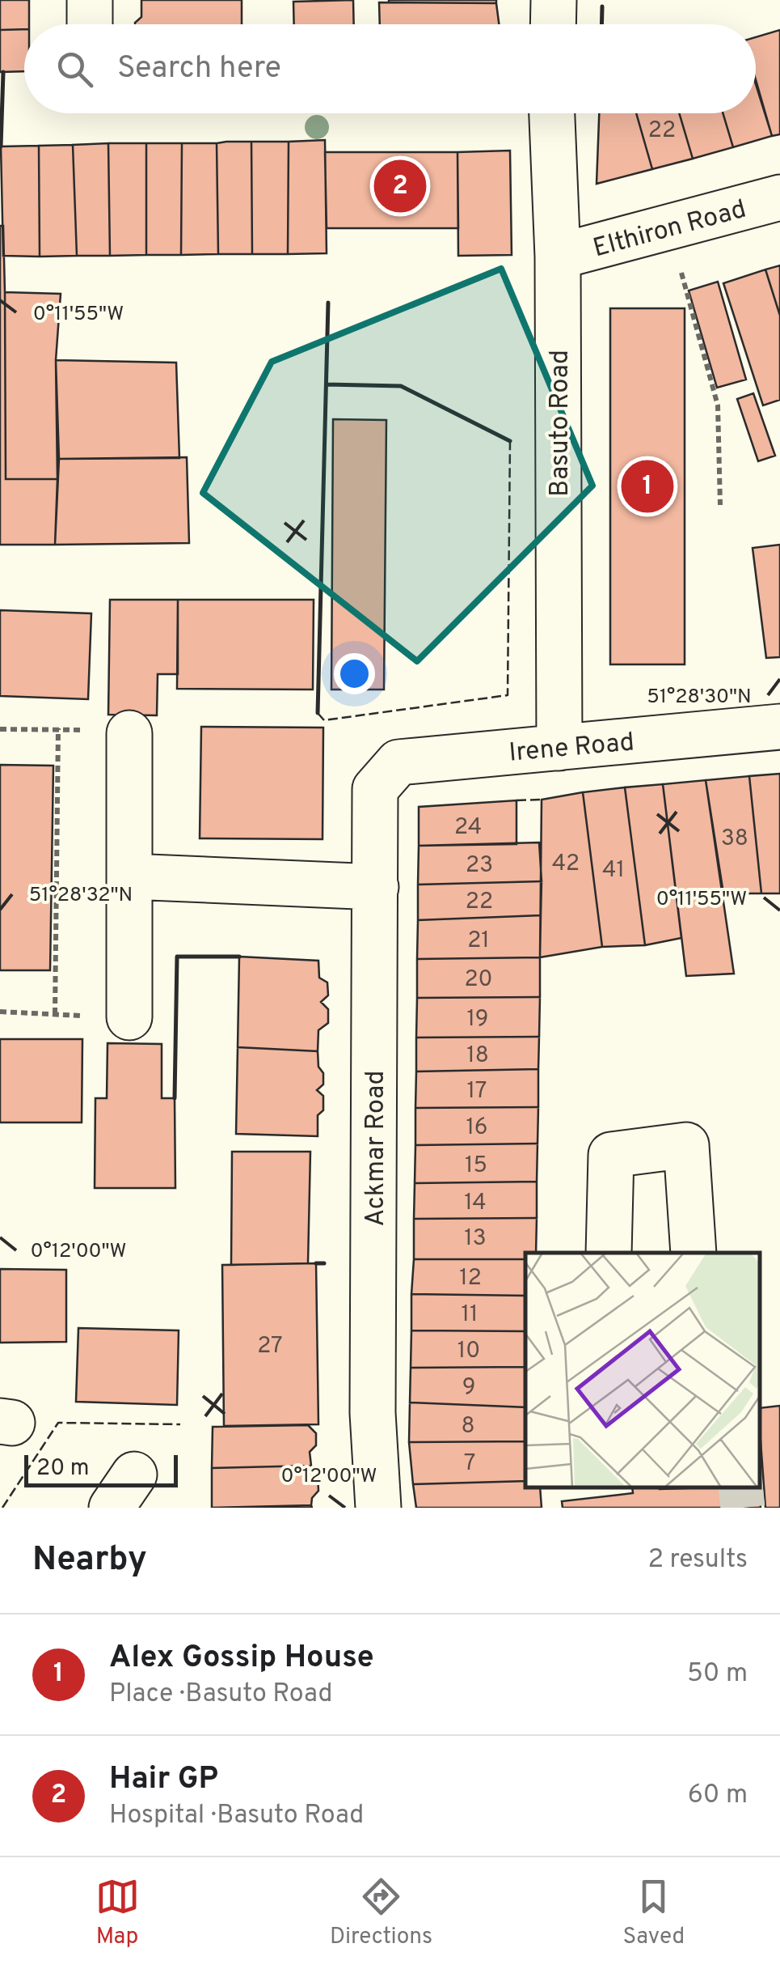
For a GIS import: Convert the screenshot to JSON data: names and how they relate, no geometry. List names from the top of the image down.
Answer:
{
  "streets": {
    "street": [
      "Elthiron Road",
      "Basuto Road",
      "Irene Road",
      "Ackmar Road"
    ]
  },
  "crossings": [
    ["Elthiron Road", "Basuto Road"],
    ["Basuto Road", "Irene Road"],
    ["Irene Road", "Ackmar Road"]
  ],
  "house_numbers": [
    "22",
    "24",
    "38",
    "42",
    "23",
    "41",
    "22",
    "21",
    "20",
    "19",
    "18",
    "17",
    "16",
    "15",
    "14",
    "13",
    "12",
    "11",
    "27",
    "10",
    "9",
    "8",
    "7"
  ],
  "scale_bar": "20 m",
  "page": {
    "search": "Search here",
    "pins": ["2", "1"],
    "scale": "20 m",
    "heading": ["Nearby", "2 results"],
    "list": [
      {
        "mark": "1",
        "name": "Alex Gossip House",
        "note": "Place · Basuto Road",
        "value": "50 m"
      },
      {
        "mark": "2",
        "name": "Hair GP",
        "note": "Hospital · Basuto Road",
        "value": "60 m"
      }
    ],
    "nav": ["Map", "Directions", "Saved"]
  },
  "coordinates": [
    "0°11'55\"W",
    "51°28'30\"N",
    "51°28'32\"N",
    "0°12'00\"W"
  ]
}
